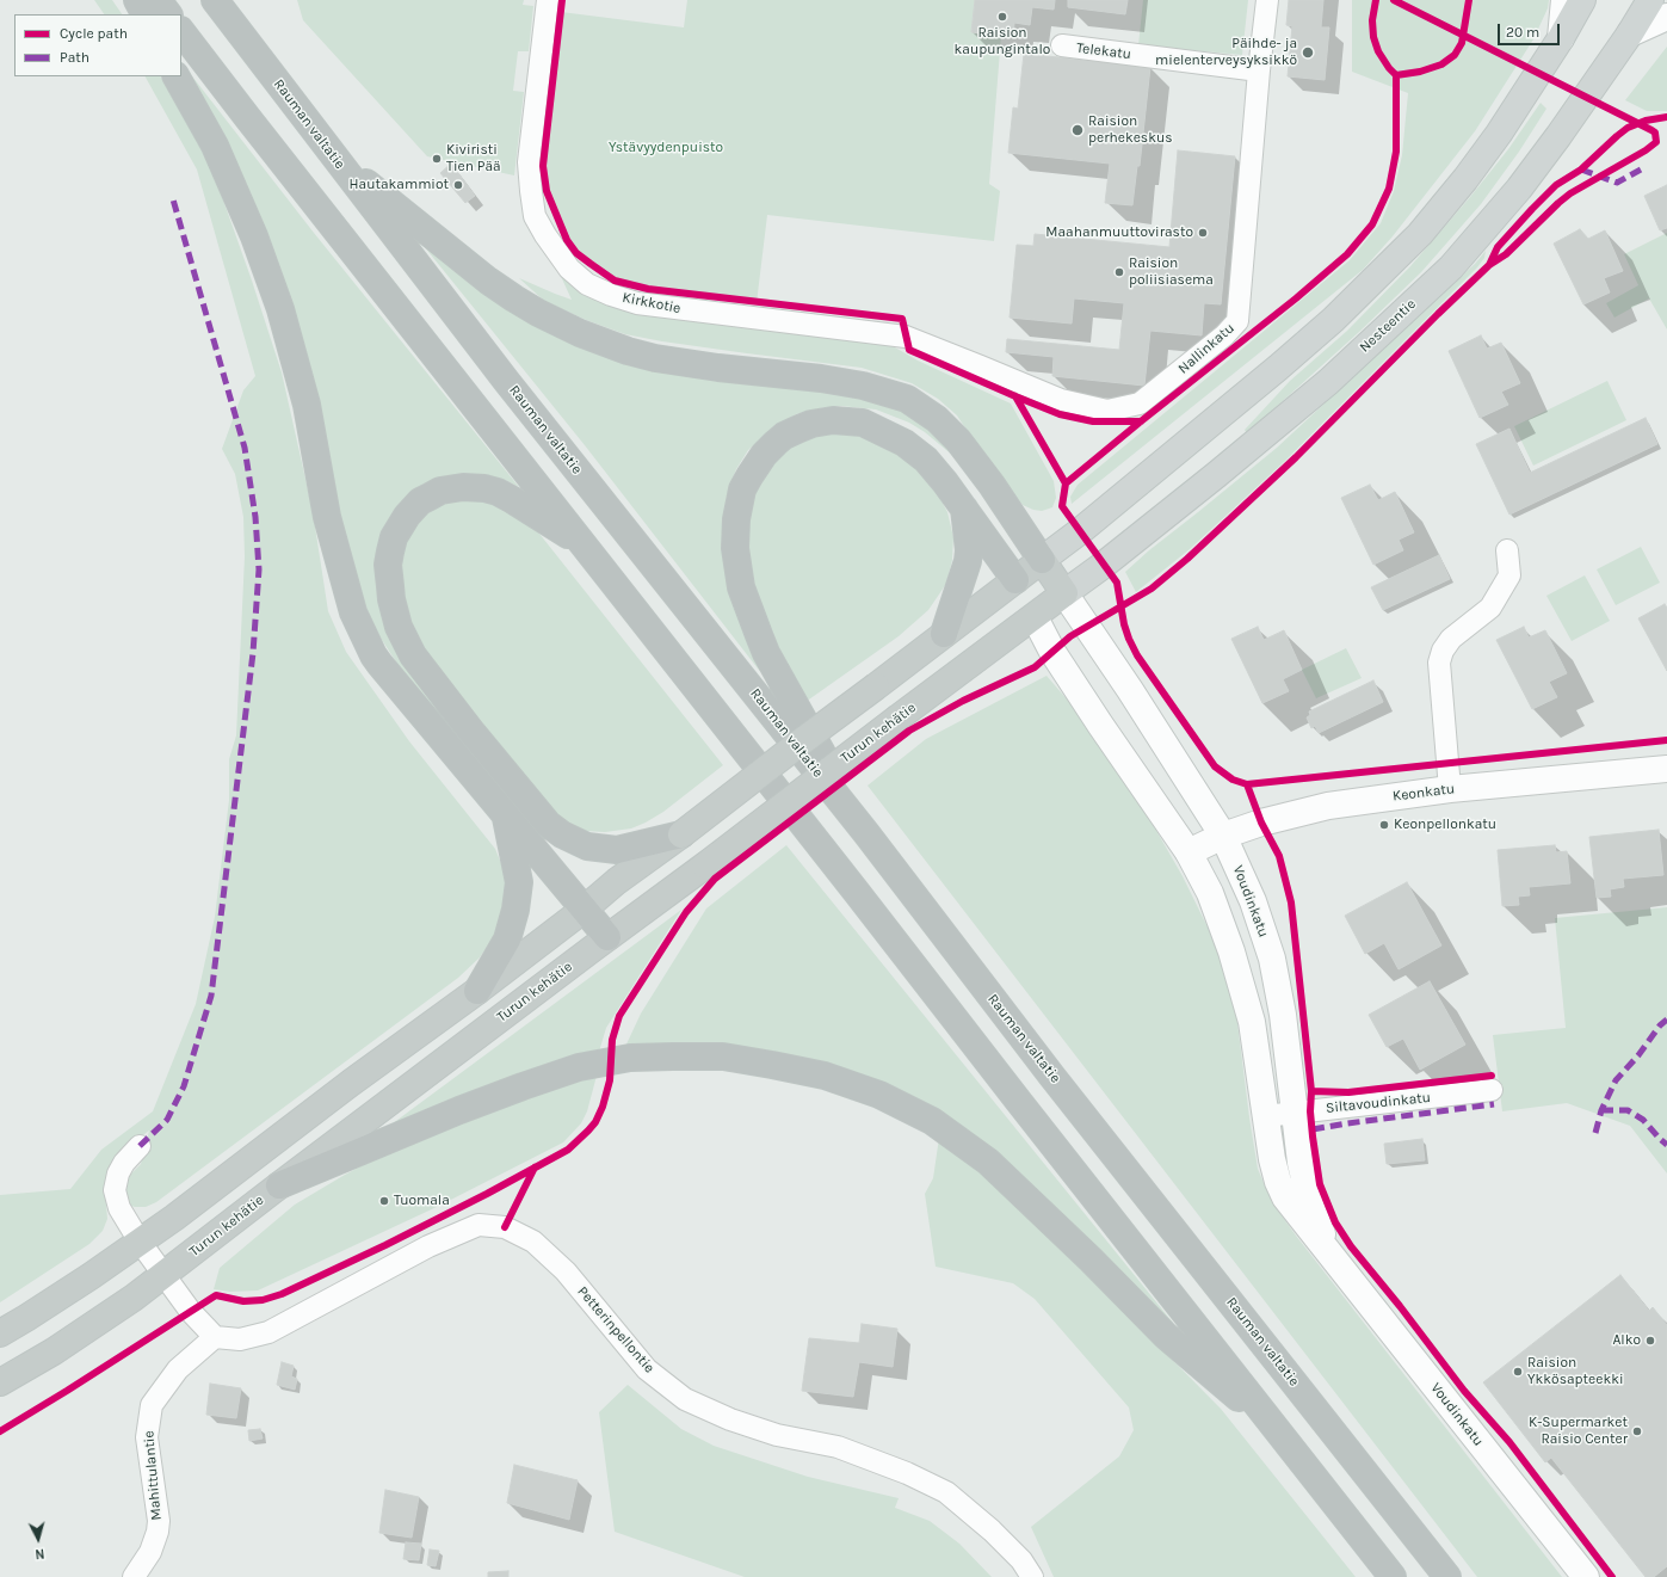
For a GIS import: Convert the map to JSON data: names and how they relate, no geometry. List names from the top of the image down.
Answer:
{
  "streets": {
    "highway": ["Rauman valtatie", "Turun kehätie"],
    "main road": ["Nesteentie", "Keonkatu", "Voudinkatu"],
    "street": [
      "Telekatu",
      "Kirkkotie",
      "Nallinkatu",
      "Siltavoudinkatu",
      "Petterinpellontie",
      "Mahittulantie"
    ]
  },
  "crossings": [
    ["Telekatu", "Nallinkatu"],
    ["Kirkkotie", "Nallinkatu"],
    ["Nesteentie", "Turun kehätie"],
    ["Nesteentie", "Voudinkatu"],
    ["Turun kehätie", "Voudinkatu"],
    ["Keonkatu", "Voudinkatu"],
    ["Voudinkatu", "Siltavoudinkatu"],
    ["Petterinpellontie", "Mahittulantie"]
  ],
  "parks": ["Ystävyydenpuisto"],
  "places": [
    "Raision kaupungintalo",
    "Päihde- ja mielenterveysyksikkö",
    "Raision perhekeskus",
    "Kiviristi Tien Pää",
    "Hautakammiot",
    "Maahanmuuttovirasto",
    "Raision poliisiasema",
    "Keonpellonkatu",
    "Tuomala",
    "Alko",
    "Raision Ykkösapteekki",
    "K-Supermarket Raisio Center"
  ],
  "legend": ["Cycle path", "Path"],
  "scale_bar": "20 m",
  "north": "bottom"
}
